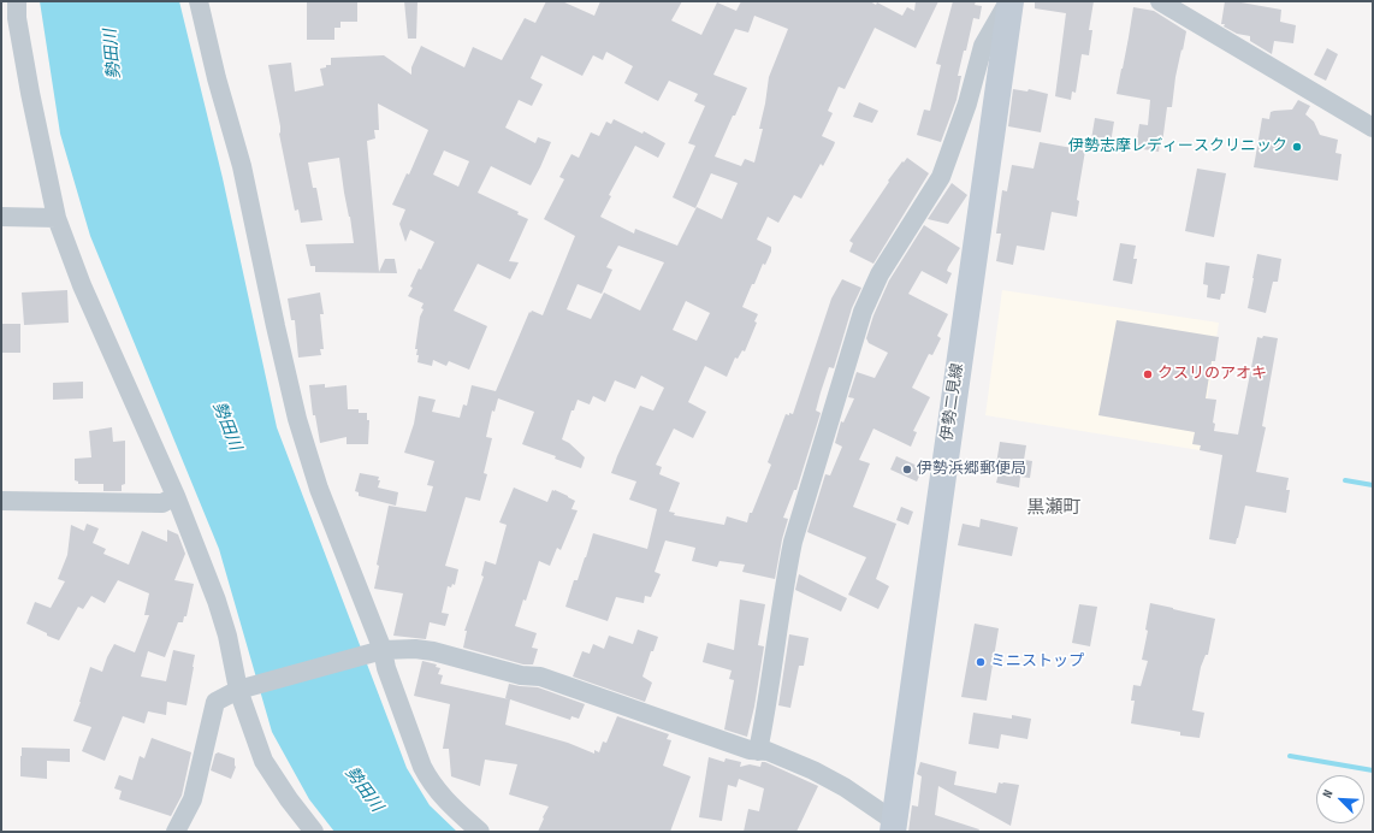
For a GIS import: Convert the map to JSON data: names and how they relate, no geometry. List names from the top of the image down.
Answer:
{
  "streets": {
    "main road": ["伊勢二見線"]
  },
  "districts": ["黒瀬町"],
  "water": ["勢田川"],
  "places": [
    "伊勢志摩レディースクリニック",
    "クスリのアオキ",
    "伊勢浜郷郵便局",
    "ミニストップ"
  ],
  "north": "top left"
}
